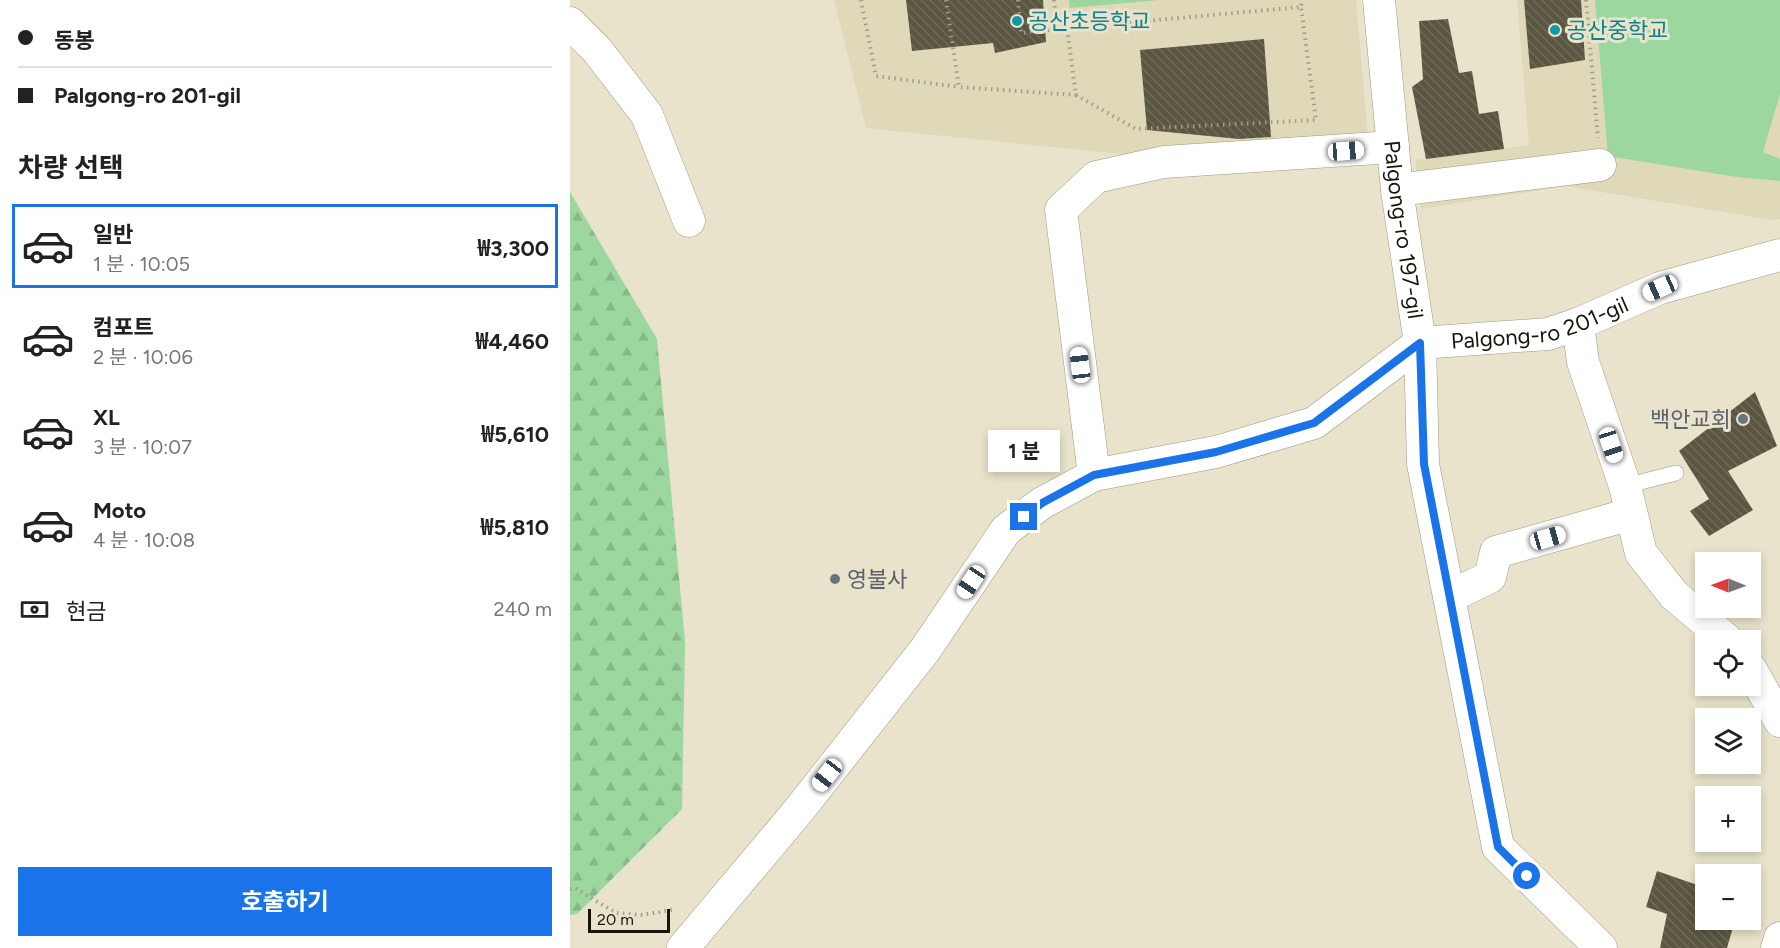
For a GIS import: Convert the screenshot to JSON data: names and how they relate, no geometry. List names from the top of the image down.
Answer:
{
  "streets": {
    "street": ["Palgong-ro 197-gil", "Palgong-ro 201-gil"]
  },
  "crossings": [
    ["Palgong-ro 197-gil", "Palgong-ro 201-gil"]
  ],
  "places": [
    "공산초등학교",
    "공산중학교",
    "백안교회",
    "영불사"
  ],
  "scale_bar": "20 m",
  "north": "left",
  "page": {
    "banner": ["동봉", "Palgong-ro 201-gil"],
    "heading": "차량 선택",
    "list": [
      {
        "name": "일반",
        "note": "1 분 · 10:05",
        "value": "₩3,300"
      },
      {
        "name": "컴포트",
        "note": "2 분 · 10:06",
        "value": "₩4,460"
      },
      {
        "name": "XL",
        "note": "3 분 · 10:07",
        "value": "₩5,610"
      },
      {
        "name": "Moto",
        "note": "4 분 · 10:08",
        "value": "₩5,810"
      }
    ],
    "bubble": "1 분",
    "map_buttons": ["+", "−"],
    "pay": ["현금", "240 m"],
    "buttons": "호출하기",
    "scale": "20 m"
  }
}
